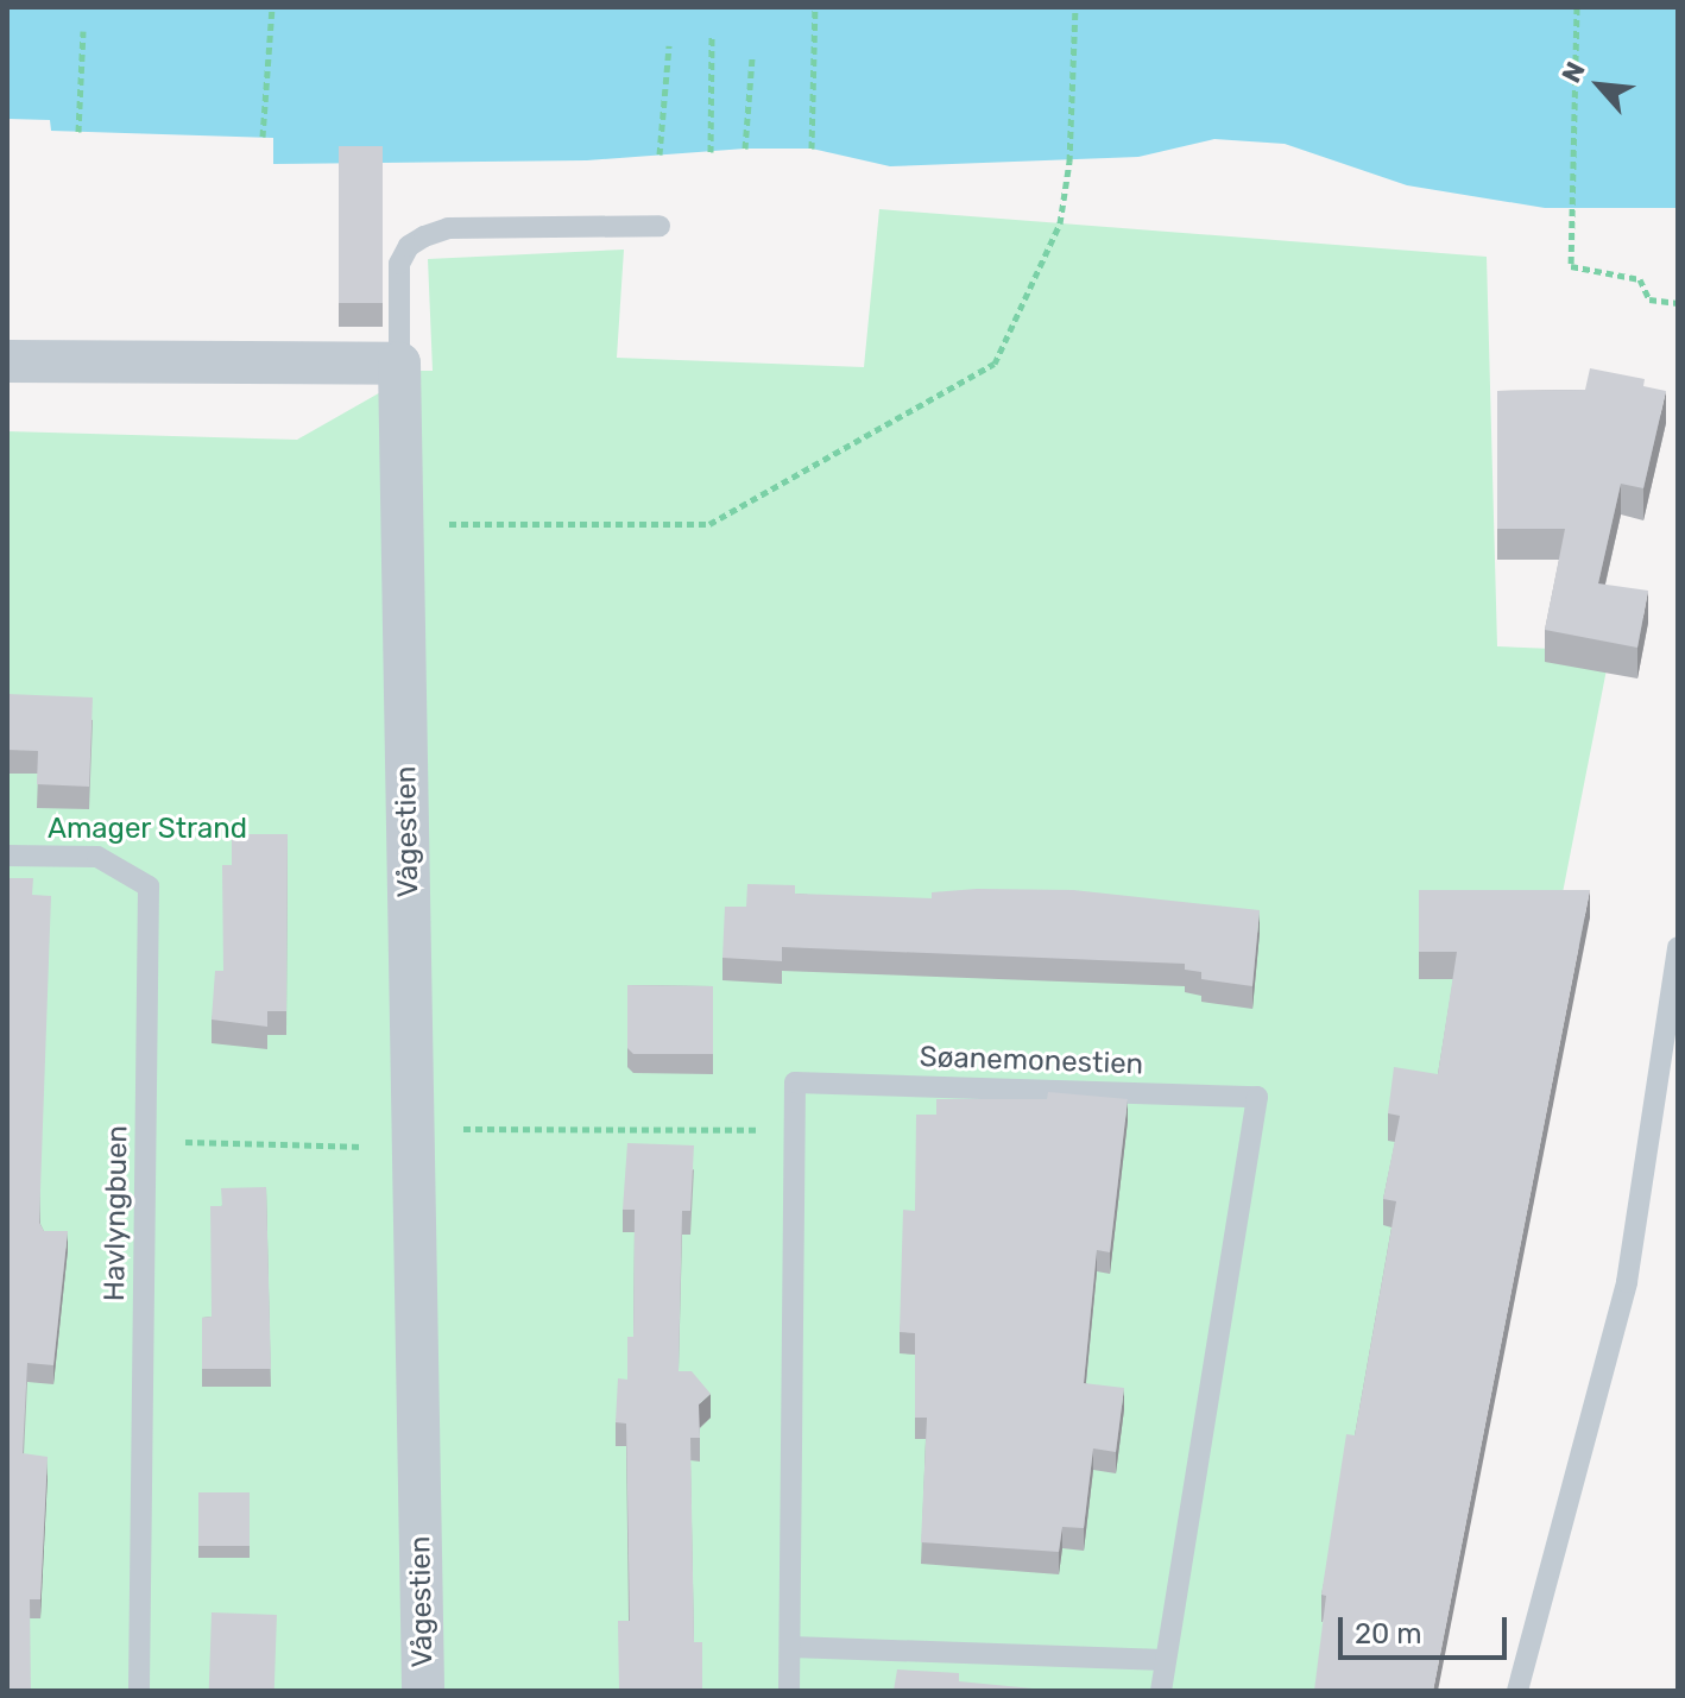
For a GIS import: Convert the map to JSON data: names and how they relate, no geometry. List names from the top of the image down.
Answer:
{
  "streets": {
    "street": ["Vågestien"],
    "lane": ["Søanemonestien", "Havlyngbuen"]
  },
  "parks": ["Amager Strand"],
  "scale_bar": "20 m",
  "north": "top left"
}
